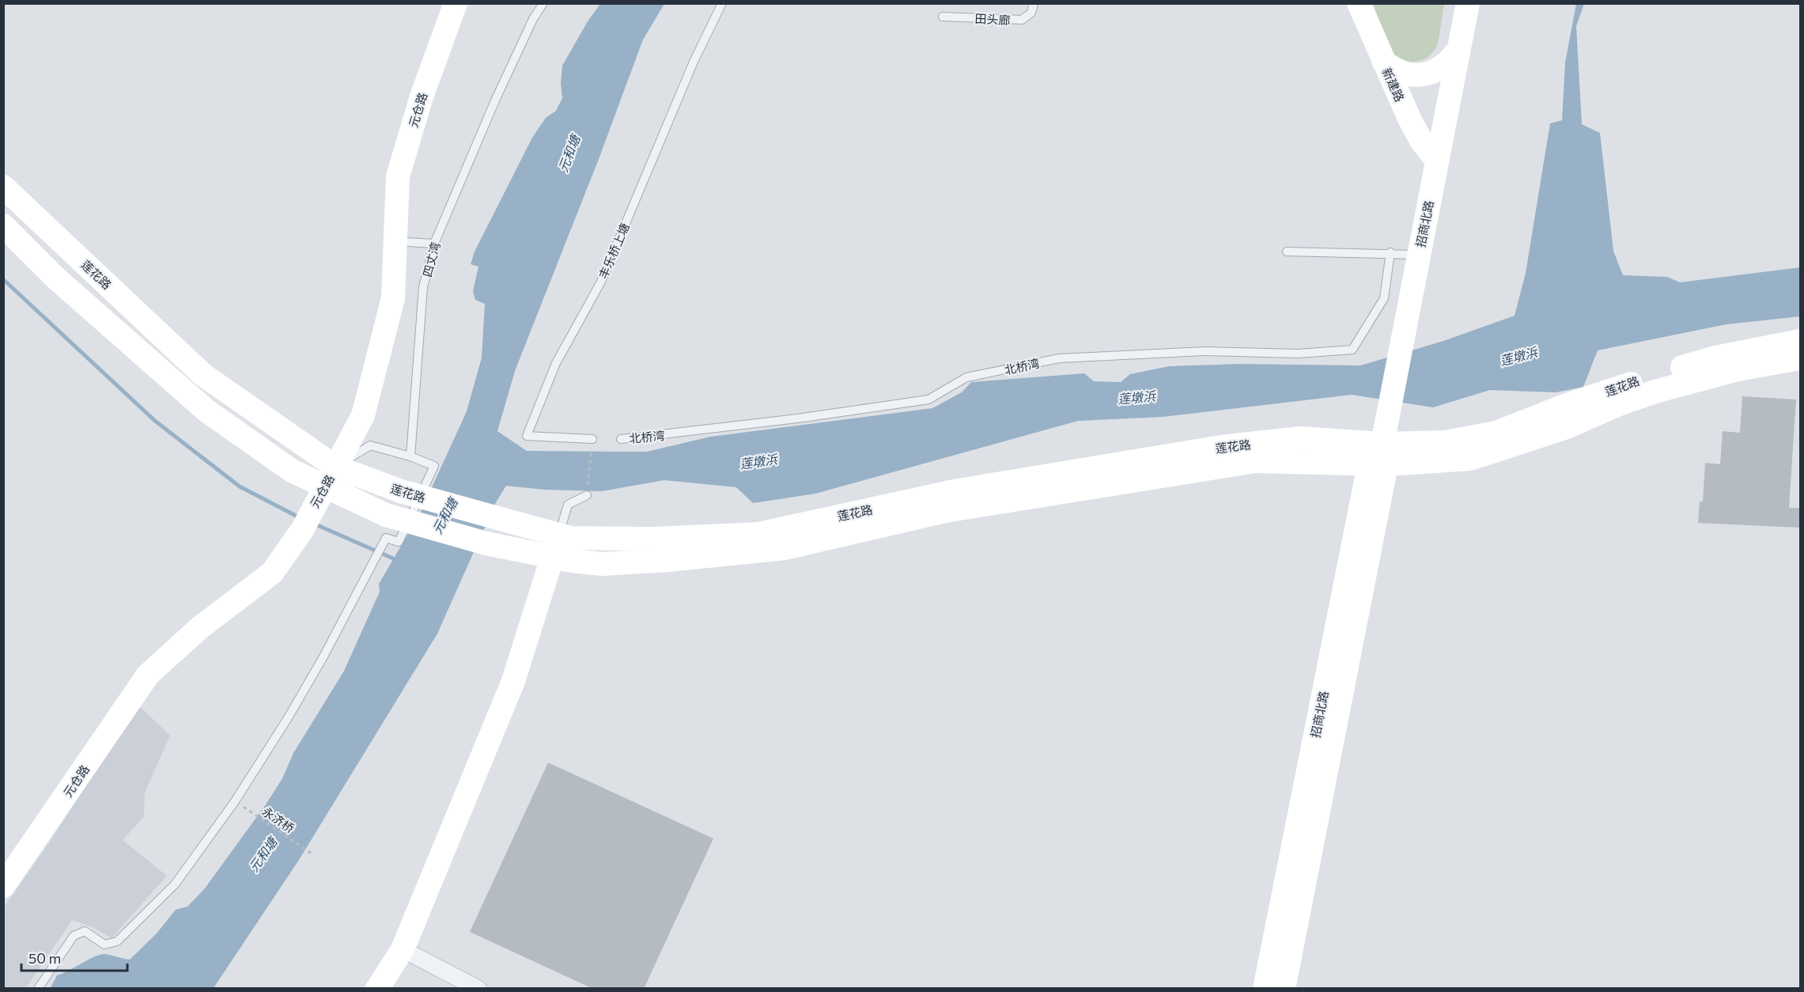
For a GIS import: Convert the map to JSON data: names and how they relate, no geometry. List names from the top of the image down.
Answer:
{
  "streets": {
    "street": [
      "新建路",
      "元仓路",
      "招商北路",
      "莲花路"
    ],
    "lane": [
      "田头廊",
      "丰乐桥上塘",
      "四丈湾",
      "北桥湾"
    ],
    "path": ["永济桥"]
  },
  "crossings": [
    ["新建路", "招商北路"],
    ["元仓路", "莲花路"],
    ["招商北路", "莲花路"]
  ],
  "water": ["元和塘", "莲墩浜"],
  "scale_bar": "50 m"
}
